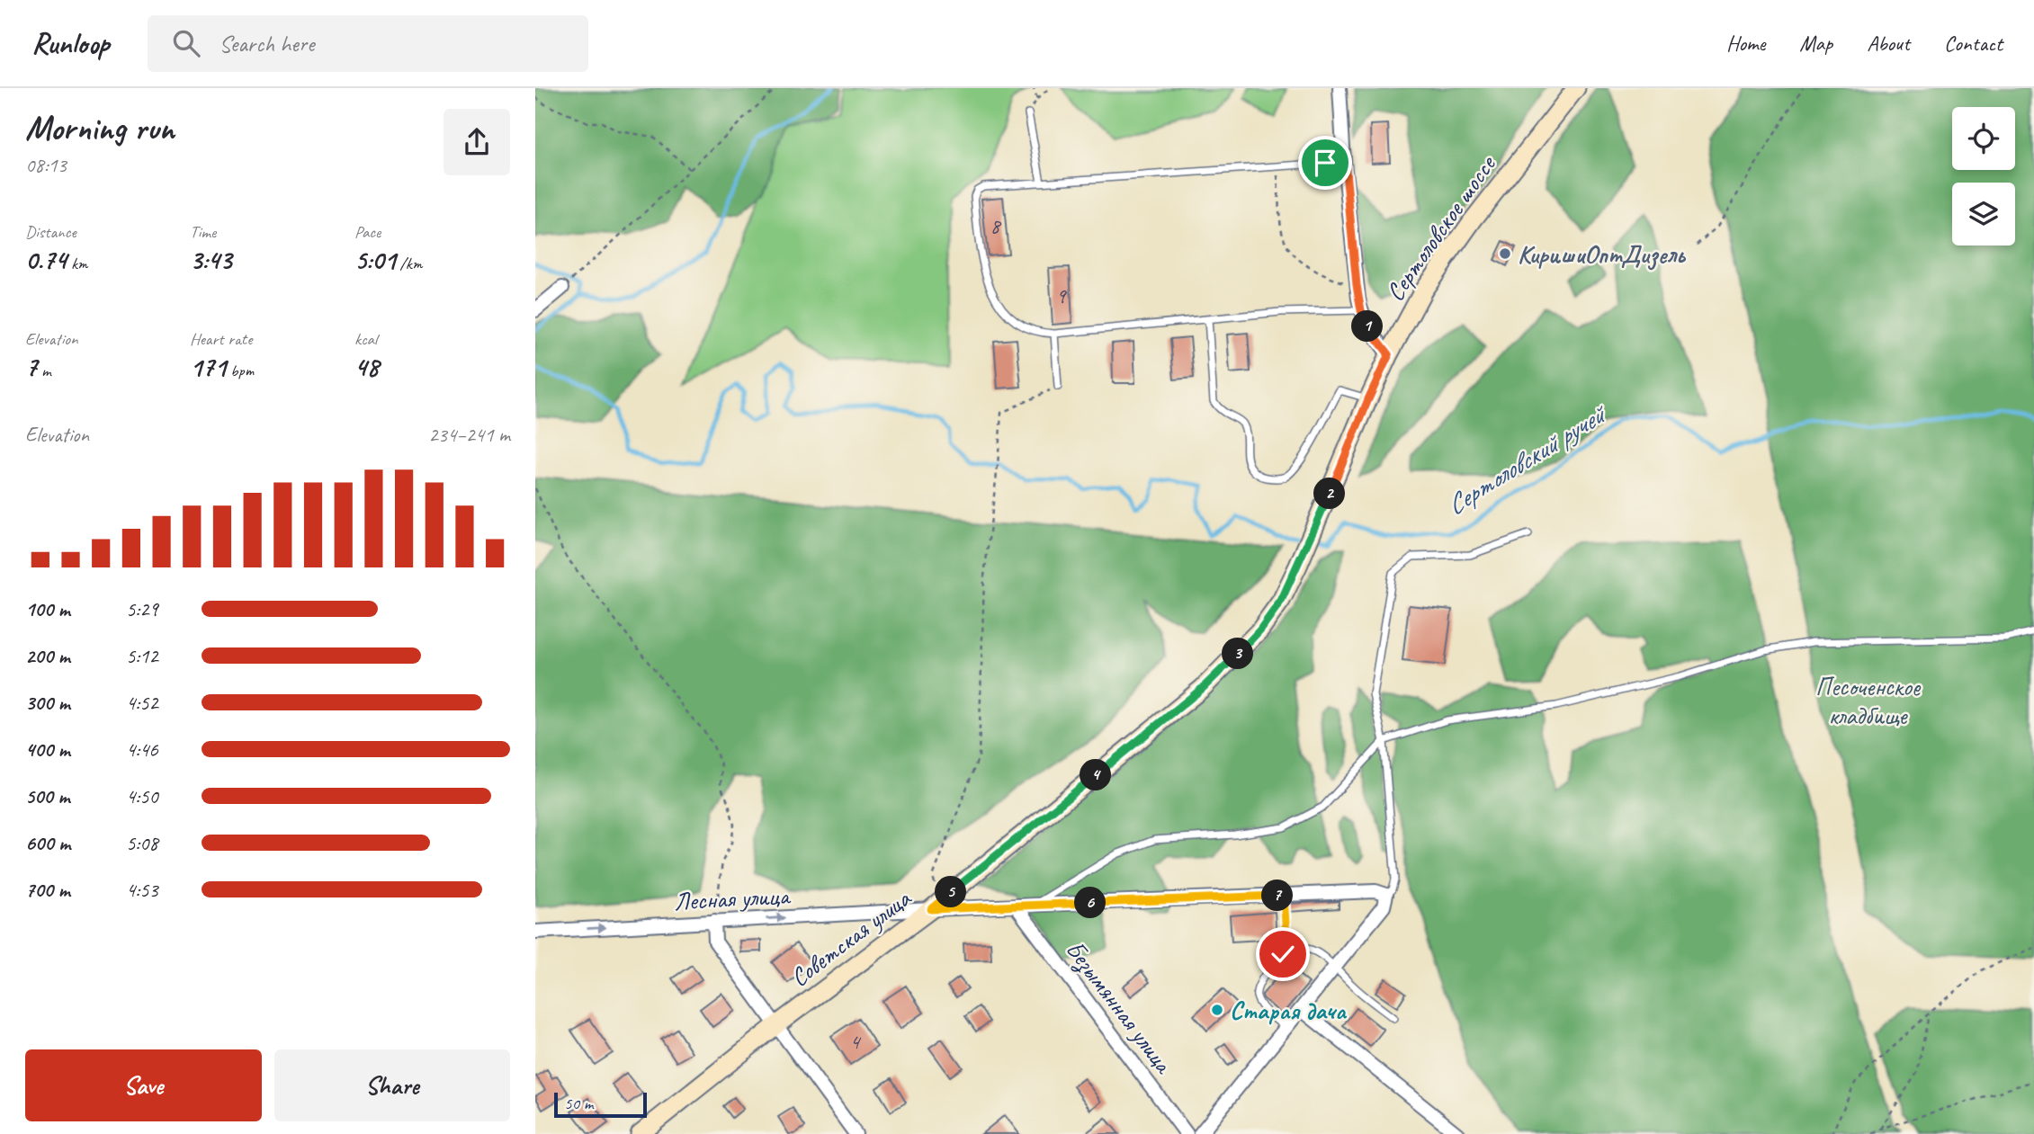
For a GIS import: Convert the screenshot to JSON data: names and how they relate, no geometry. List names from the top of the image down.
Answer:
{
  "streets": {
    "main road": ["Сертоловское шоссе", "Советская улица"],
    "street": ["Лесная улица", "Безымянная улица"]
  },
  "crossings": [
    ["Сертоловское шоссе", "Советская улица"],
    ["Лесная улица", "Советская улица"],
    ["Лесная улица", "Безымянная улица"]
  ],
  "one_way": ["Лесная улица"],
  "water": ["Сертоловский ручей"],
  "parks": ["Песоченское кладбище"],
  "places": ["КиришиОптДизель", "Старая дача"],
  "house_numbers": ["8", "9", "4"],
  "scale_bar": "50 m",
  "page": {
    "header": "Runloop",
    "search": "Search here",
    "nav": [
      "Home",
      "Map",
      "About",
      "Contact"
    ],
    "heading": ["Morning run", "08:13"],
    "stats": [
      ["Distance", "0.74 km"],
      ["Time", "3:43"],
      ["Pace", "5:01 /km"],
      ["Elevation", "7 m"],
      ["Heart rate", "171 bpm"],
      ["kcal", "48"]
    ],
    "pins": [
      "1",
      "2",
      "3",
      "4",
      "5",
      "7",
      "6"
    ],
    "chart": ["Elevation", "234–241 m"],
    "list": [
      {
        "name": "100 m",
        "note": "5:29"
      },
      {
        "name": "200 m",
        "note": "5:12"
      },
      {
        "name": "300 m",
        "note": "4:52"
      },
      {
        "name": "400 m",
        "note": "4:46"
      },
      {
        "name": "500 m",
        "note": "4:50"
      },
      {
        "name": "600 m",
        "note": "5:08"
      },
      {
        "name": "700 m",
        "note": "4:53"
      }
    ],
    "buttons": ["Save", "Share"],
    "scale": "50 m"
  }
}
